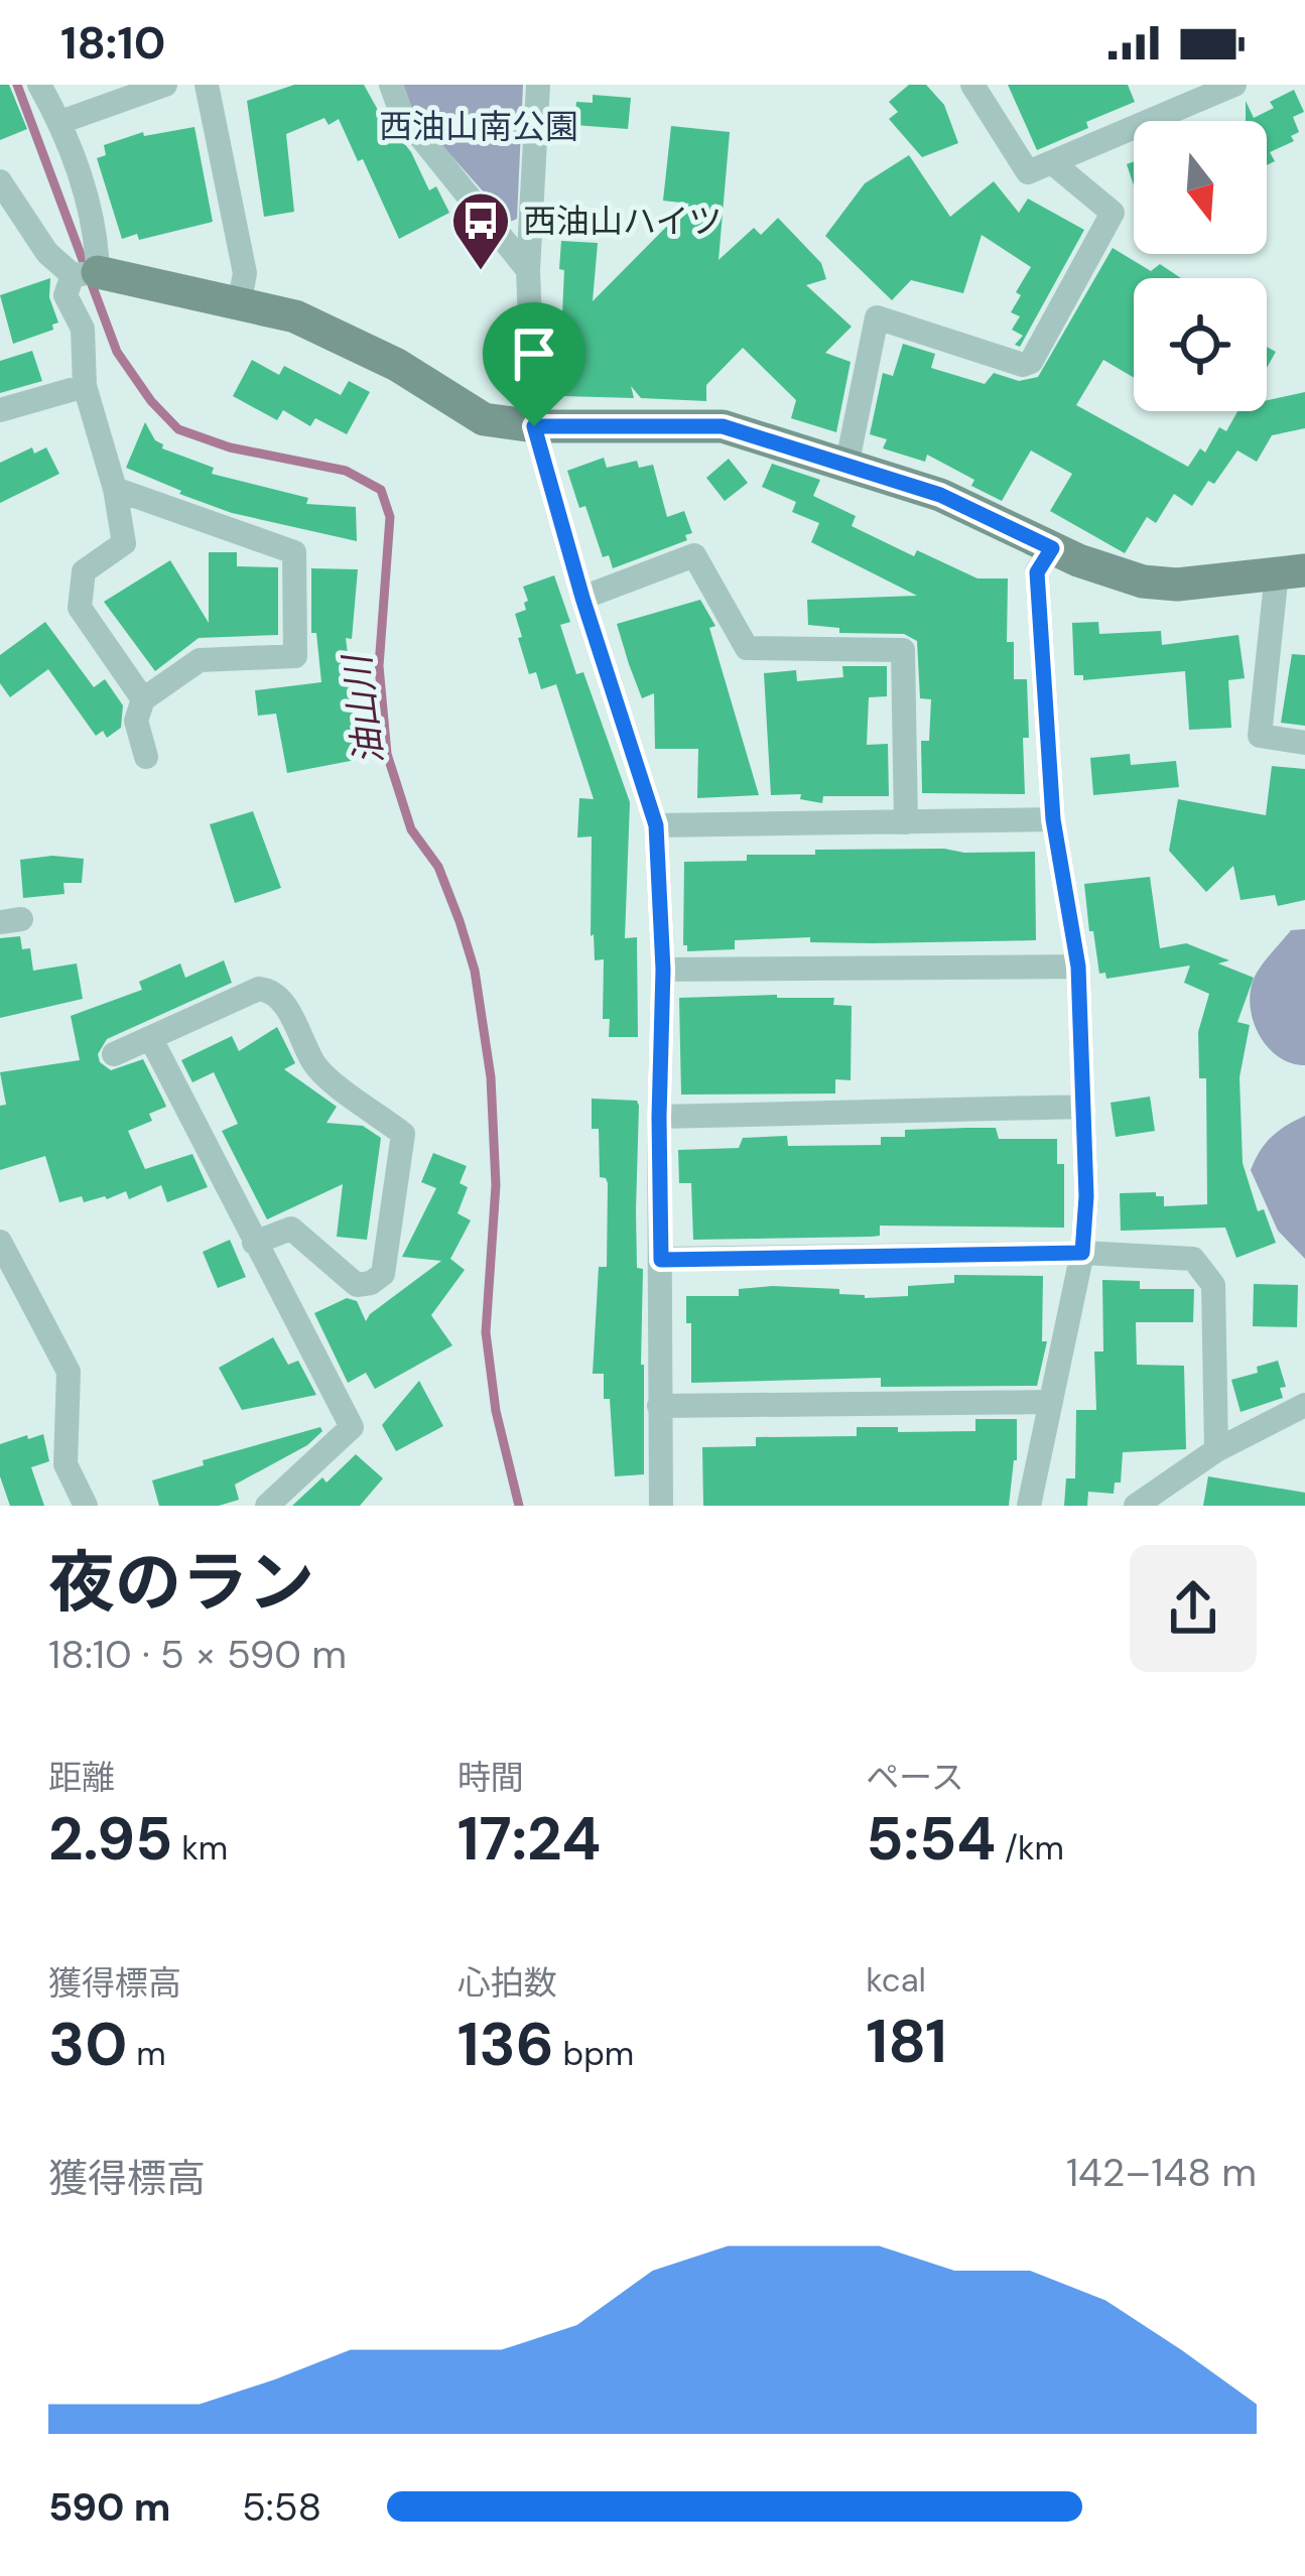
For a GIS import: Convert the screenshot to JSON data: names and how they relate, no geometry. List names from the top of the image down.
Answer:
{
  "water": ["油山川"],
  "parks": ["西油山南公園"],
  "places": {
    "bus stop": ["西油山ハイツ"]
  },
  "north": "bottom",
  "page": {
    "status": "18:10",
    "heading": ["夜のラン", "18:10 · 5 × 590 m"],
    "stats": [
      ["距離", "2.95 km"],
      ["時間", "17:24"],
      ["ペース", "5:54 /km"],
      ["獲得標高", "30 m"],
      ["心拍数", "136 bpm"],
      ["kcal", "181"]
    ],
    "chart": ["獲得標高", "142–148 m"],
    "list": [
      {
        "name": "590 m",
        "note": "5:58"
      }
    ]
  }
}
